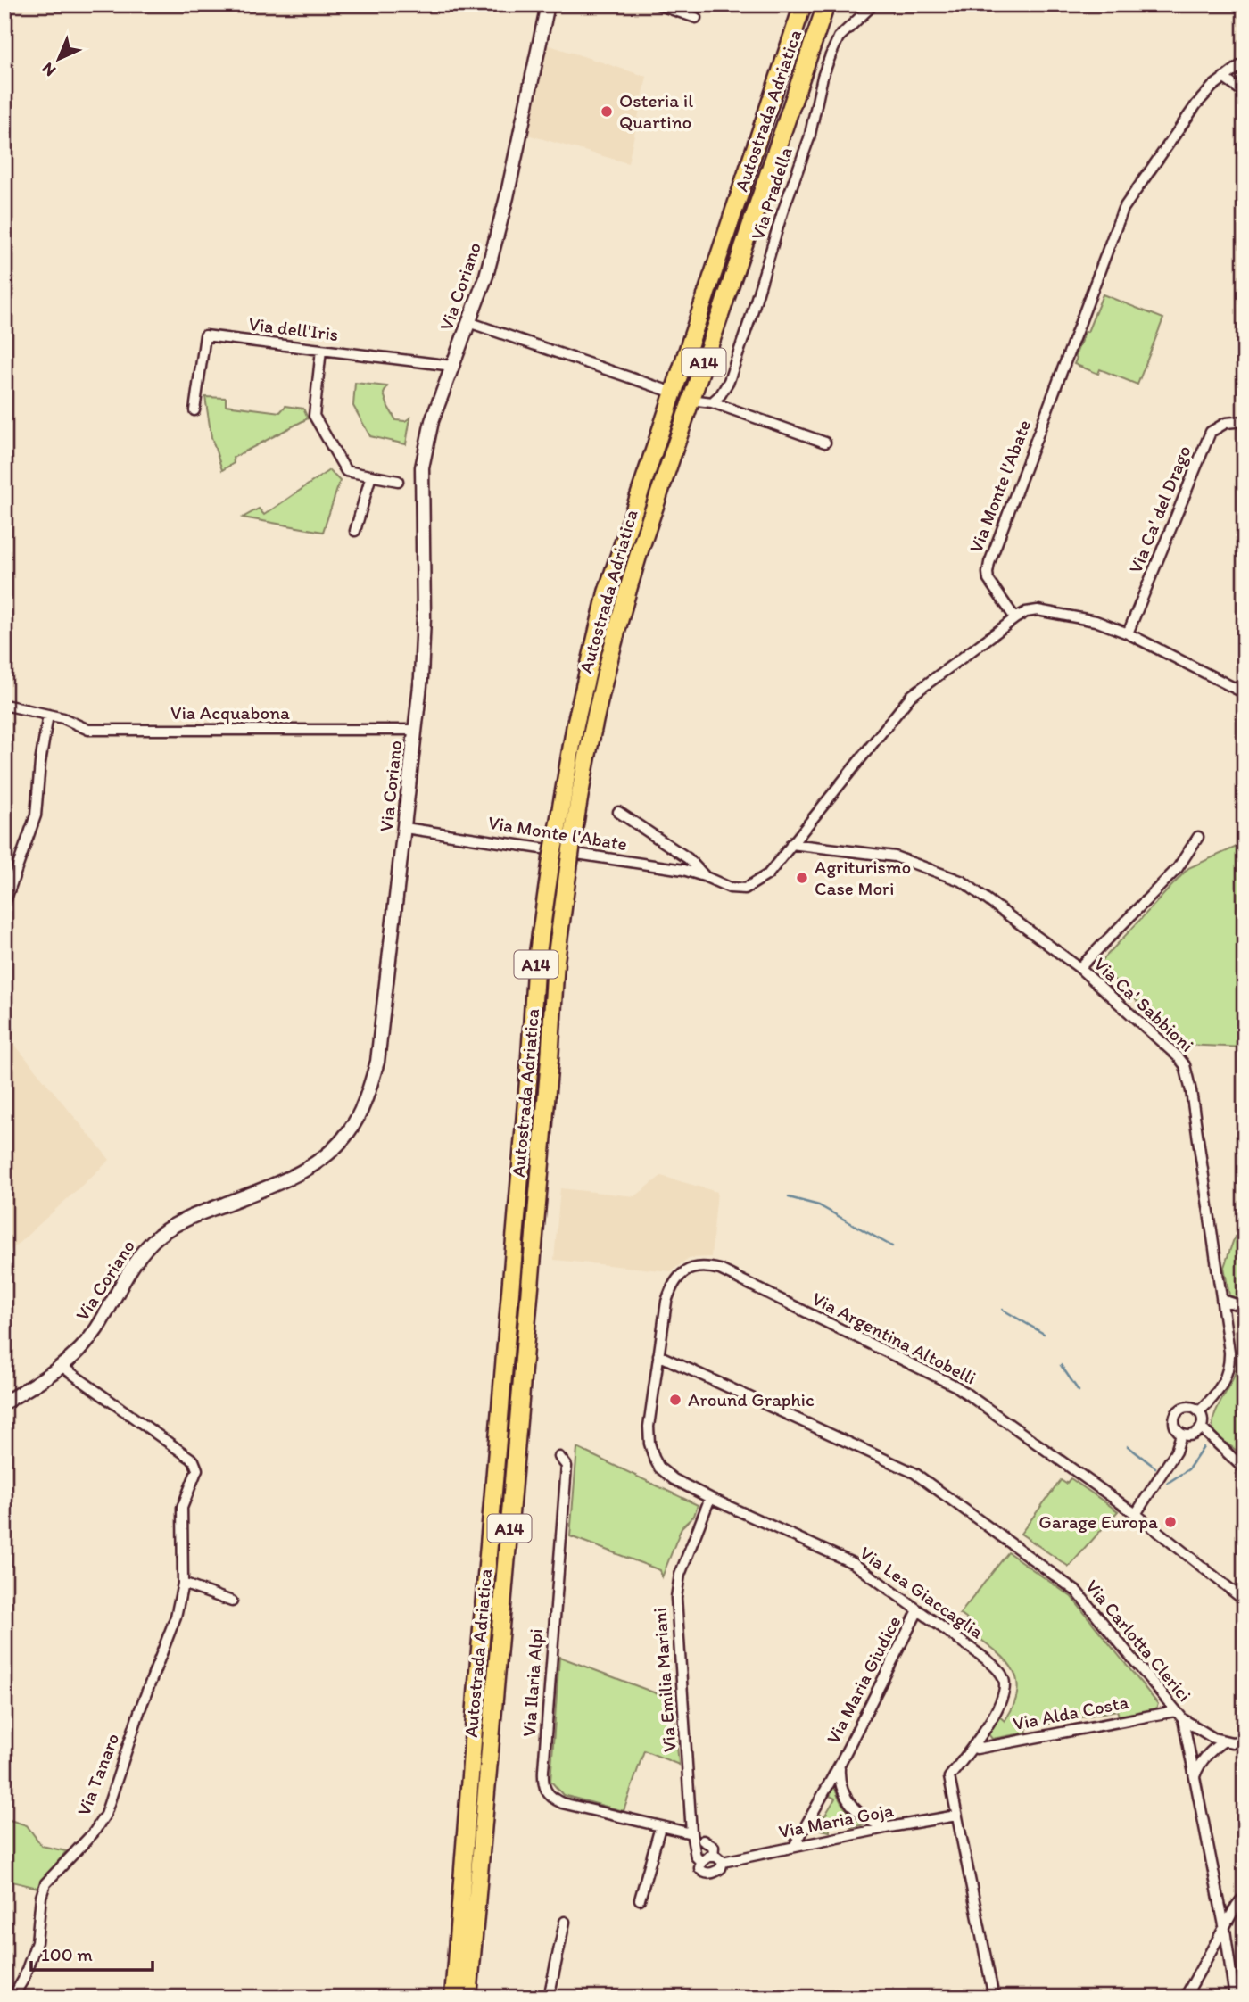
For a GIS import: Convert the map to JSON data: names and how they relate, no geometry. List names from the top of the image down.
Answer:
{
  "streets": {
    "highway": ["Autostrada Adriatica", "A14"],
    "main road": ["Via Coriano"],
    "street": [
      "Via Pradella",
      "Via dell'Iris",
      "Via Monte l'Abate",
      "Via Ca' del Drago",
      "Via Acquabona",
      "Via Ca' Sabbioni",
      "Via Argentina Altobelli",
      "Via Lea Giaccaglia",
      "Via Carlotta Clerici",
      "Via Emilia Mariani",
      "Via Maria Giudice",
      "Via Ilaria Alpi",
      "Via Alda Costa",
      "Via Tanaro",
      "Via Maria Goja"
    ]
  },
  "crossings": [
    ["Via Coriano", "Via dell'Iris"],
    ["Via Coriano", "Via Monte l'Abate"],
    ["Via Coriano", "Via Acquabona"],
    ["Via Coriano", "Via Tanaro"],
    ["Via Monte l'Abate", "Via Ca' Sabbioni"],
    ["Via Argentina Altobelli", "Via Lea Giaccaglia"],
    ["Via Lea Giaccaglia", "Via Carlotta Clerici"],
    ["Via Lea Giaccaglia", "Via Emilia Mariani"],
    ["Via Lea Giaccaglia", "Via Maria Giudice"],
    ["Via Lea Giaccaglia", "Via Alda Costa"],
    ["Via Lea Giaccaglia", "Via Maria Goja"],
    ["Via Carlotta Clerici", "Via Alda Costa"],
    ["Via Emilia Mariani", "Via Ilaria Alpi"],
    ["Via Emilia Mariani", "Via Maria Goja"],
    ["Via Maria Giudice", "Via Maria Goja"]
  ],
  "places": [
    "Osteria il Quartino",
    "Agriturismo Case Mori",
    "Around Graphic",
    "Garage Europa"
  ],
  "scale_bar": "100 m",
  "north": "bottom left"
}
